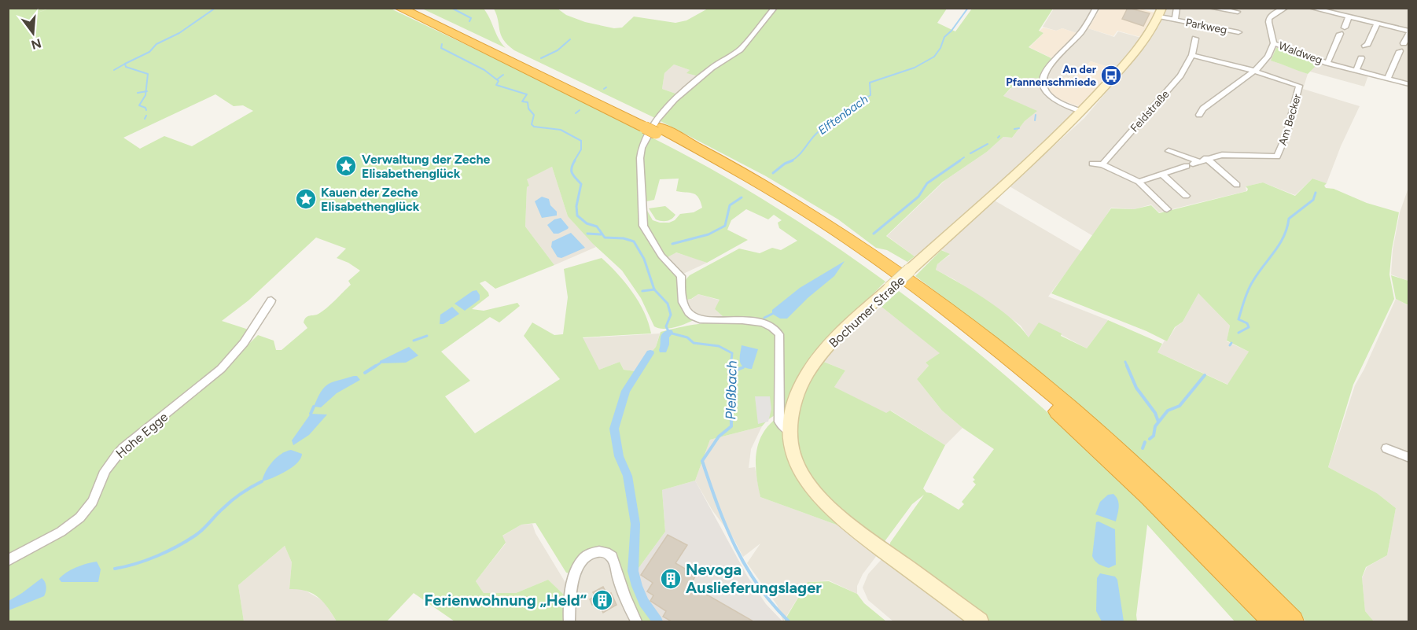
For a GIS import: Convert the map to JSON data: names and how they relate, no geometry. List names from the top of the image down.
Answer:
{
  "streets": {
    "main road": ["Bochumer Straße"],
    "street": [
      "Parkweg",
      "Waldweg",
      "Feldstraße",
      "Am Becker",
      "Hohe Egge"
    ]
  },
  "crossings": [
    ["Parkweg", "Bochumer Straße"]
  ],
  "water": ["Elftenbach", "Pleßbach"],
  "places": {
    "bus stop": ["An der Pfannenschmiede"],
    "place": ["Verwaltung der Zeche Elisabethenglück", "Kauen der Zeche Elisabethenglück"],
    "building": ["Nevoga Auslieferungslager", "Ferienwohnung „Held“"]
  },
  "north": "bottom"
}
